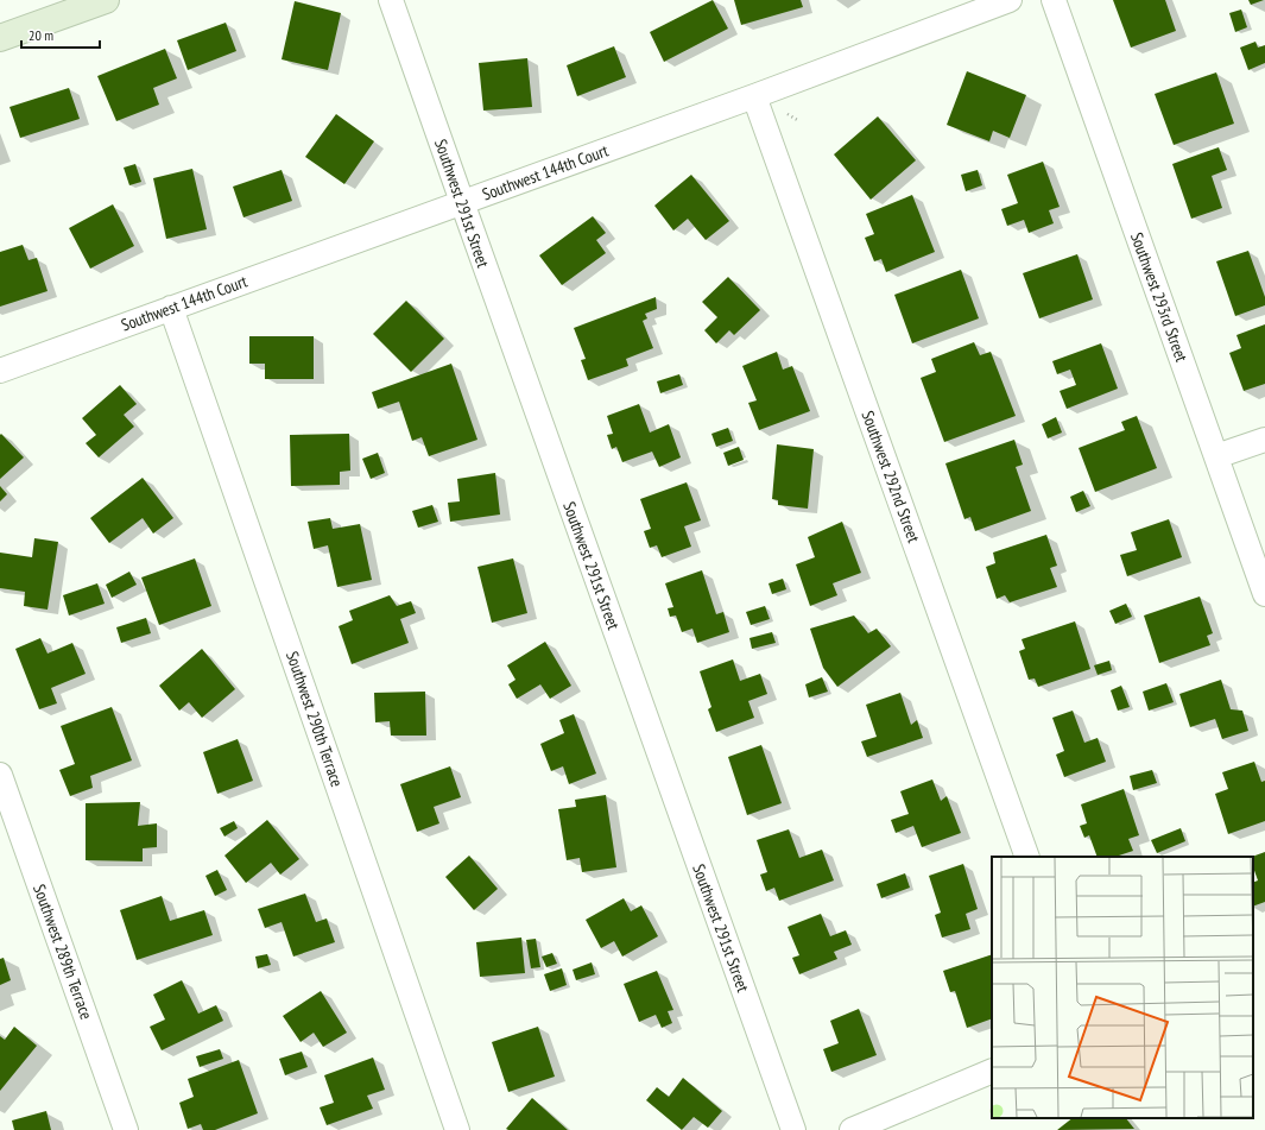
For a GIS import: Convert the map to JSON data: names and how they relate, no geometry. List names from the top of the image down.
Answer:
{
  "streets": {
    "street": [
      "Southwest 144th Court",
      "Southwest 291st Street",
      "Southwest 293rd Street",
      "Southwest 292nd Street",
      "Southwest 290th Terrace",
      "Southwest 289th Terrace"
    ]
  },
  "crossings": [
    ["Southwest 144th Court", "Southwest 291st Street"],
    ["Southwest 144th Court", "Southwest 292nd Street"],
    ["Southwest 144th Court", "Southwest 290th Terrace"]
  ],
  "scale_bar": "20 m"
}
